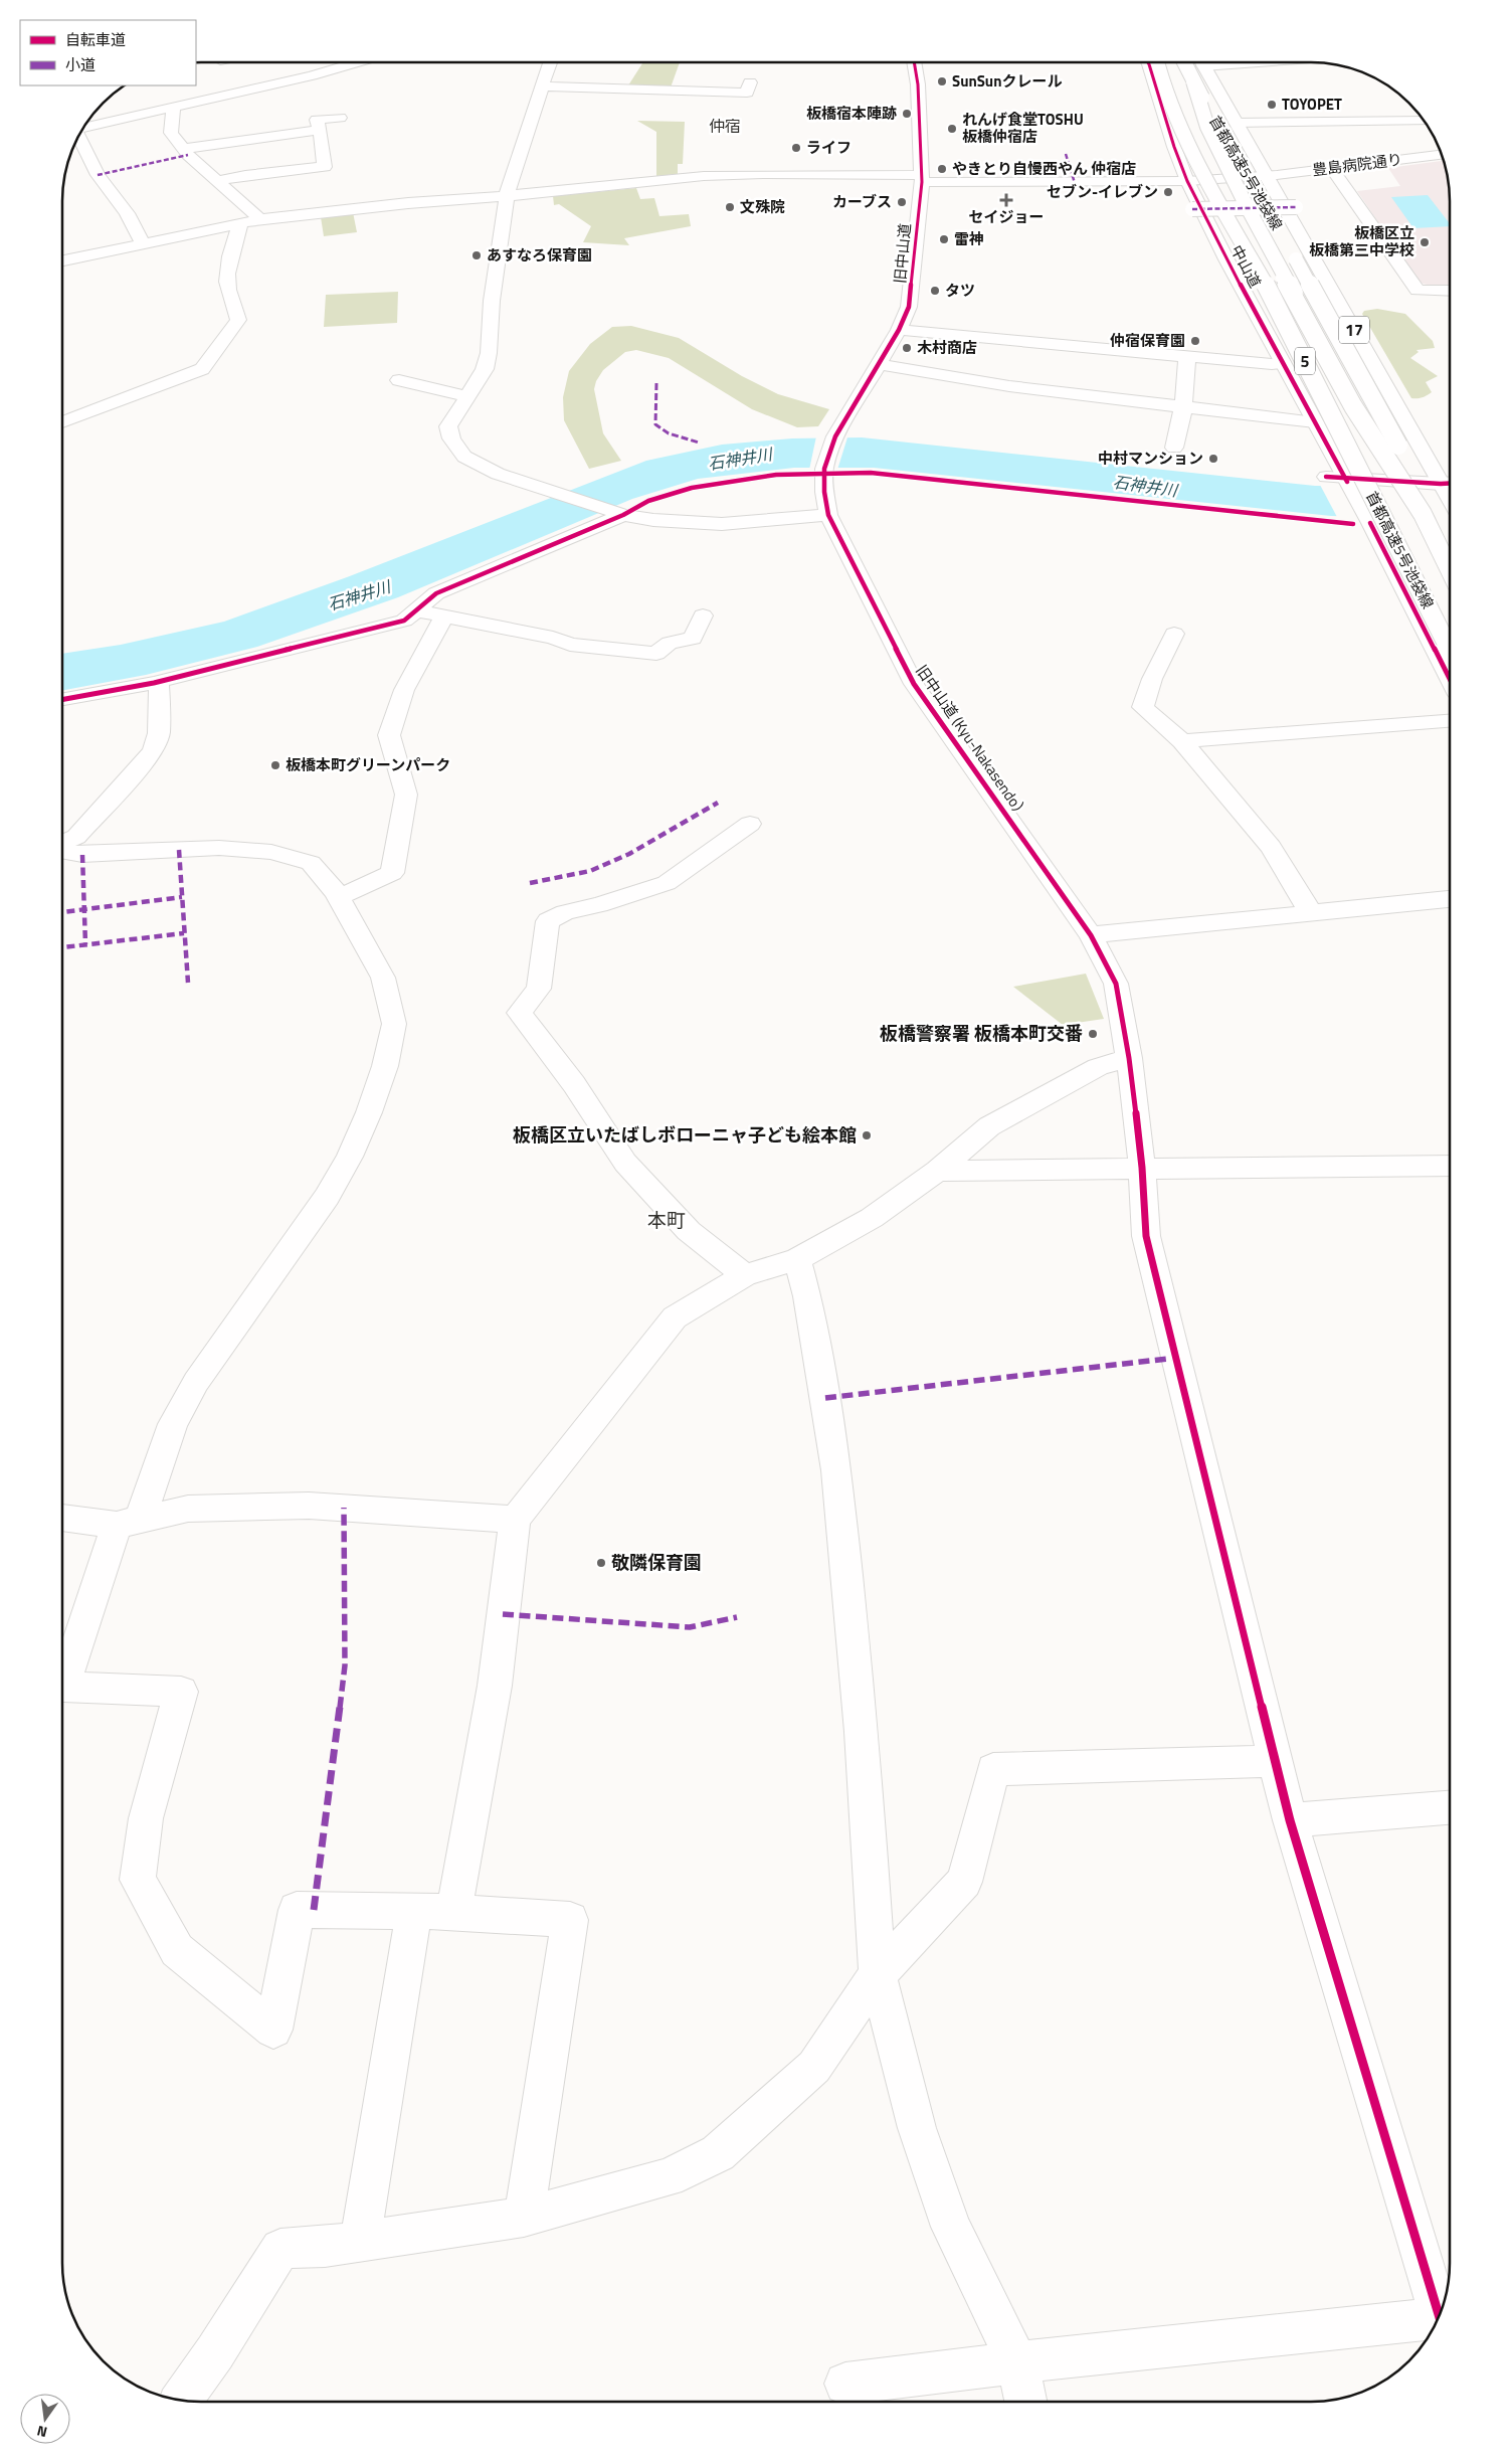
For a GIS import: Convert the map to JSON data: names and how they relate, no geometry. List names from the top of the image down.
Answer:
{
  "streets": {
    "main road": [
      "豊島病院通り",
      "首都高速5号池袋線",
      "旧中山道",
      "中山道",
      "17",
      "5",
      "旧中山道 (Kyu-Nakasendo）"
    ]
  },
  "crossings": [
    ["豊島病院通り", "旧中山道"],
    ["豊島病院通り", "中山道"],
    ["豊島病院通り", "17"],
    ["旧中山道", "旧中山道 (Kyu-Nakasendo）"]
  ],
  "districts": ["仲宿", "本町"],
  "water": ["石神井川"],
  "places": {
    "other": [
      "SunSunクレール",
      "TOYOPET",
      "板橋宿本陣跡",
      "れんげ食堂TOSHU 板橋仲宿店",
      "ライフ",
      "やきとり自慢西やん 仲宿店",
      "セブン-イレブン",
      "カーブス",
      "文殊院",
      "雷神",
      "板橋区立 板橋第三中学校",
      "あすなろ保育園",
      "タツ",
      "仲宿保育園",
      "木村商店",
      "中村マンション",
      "板橋本町グリーンパーク",
      "板橋警察署 板橋本町交番",
      "板橋区立いたばしボローニャ子ども絵本館",
      "敬隣保育園"
    ],
    "health": ["セイジョー"]
  },
  "legend": ["自転車道", "小道"],
  "north": "bottom"
}
